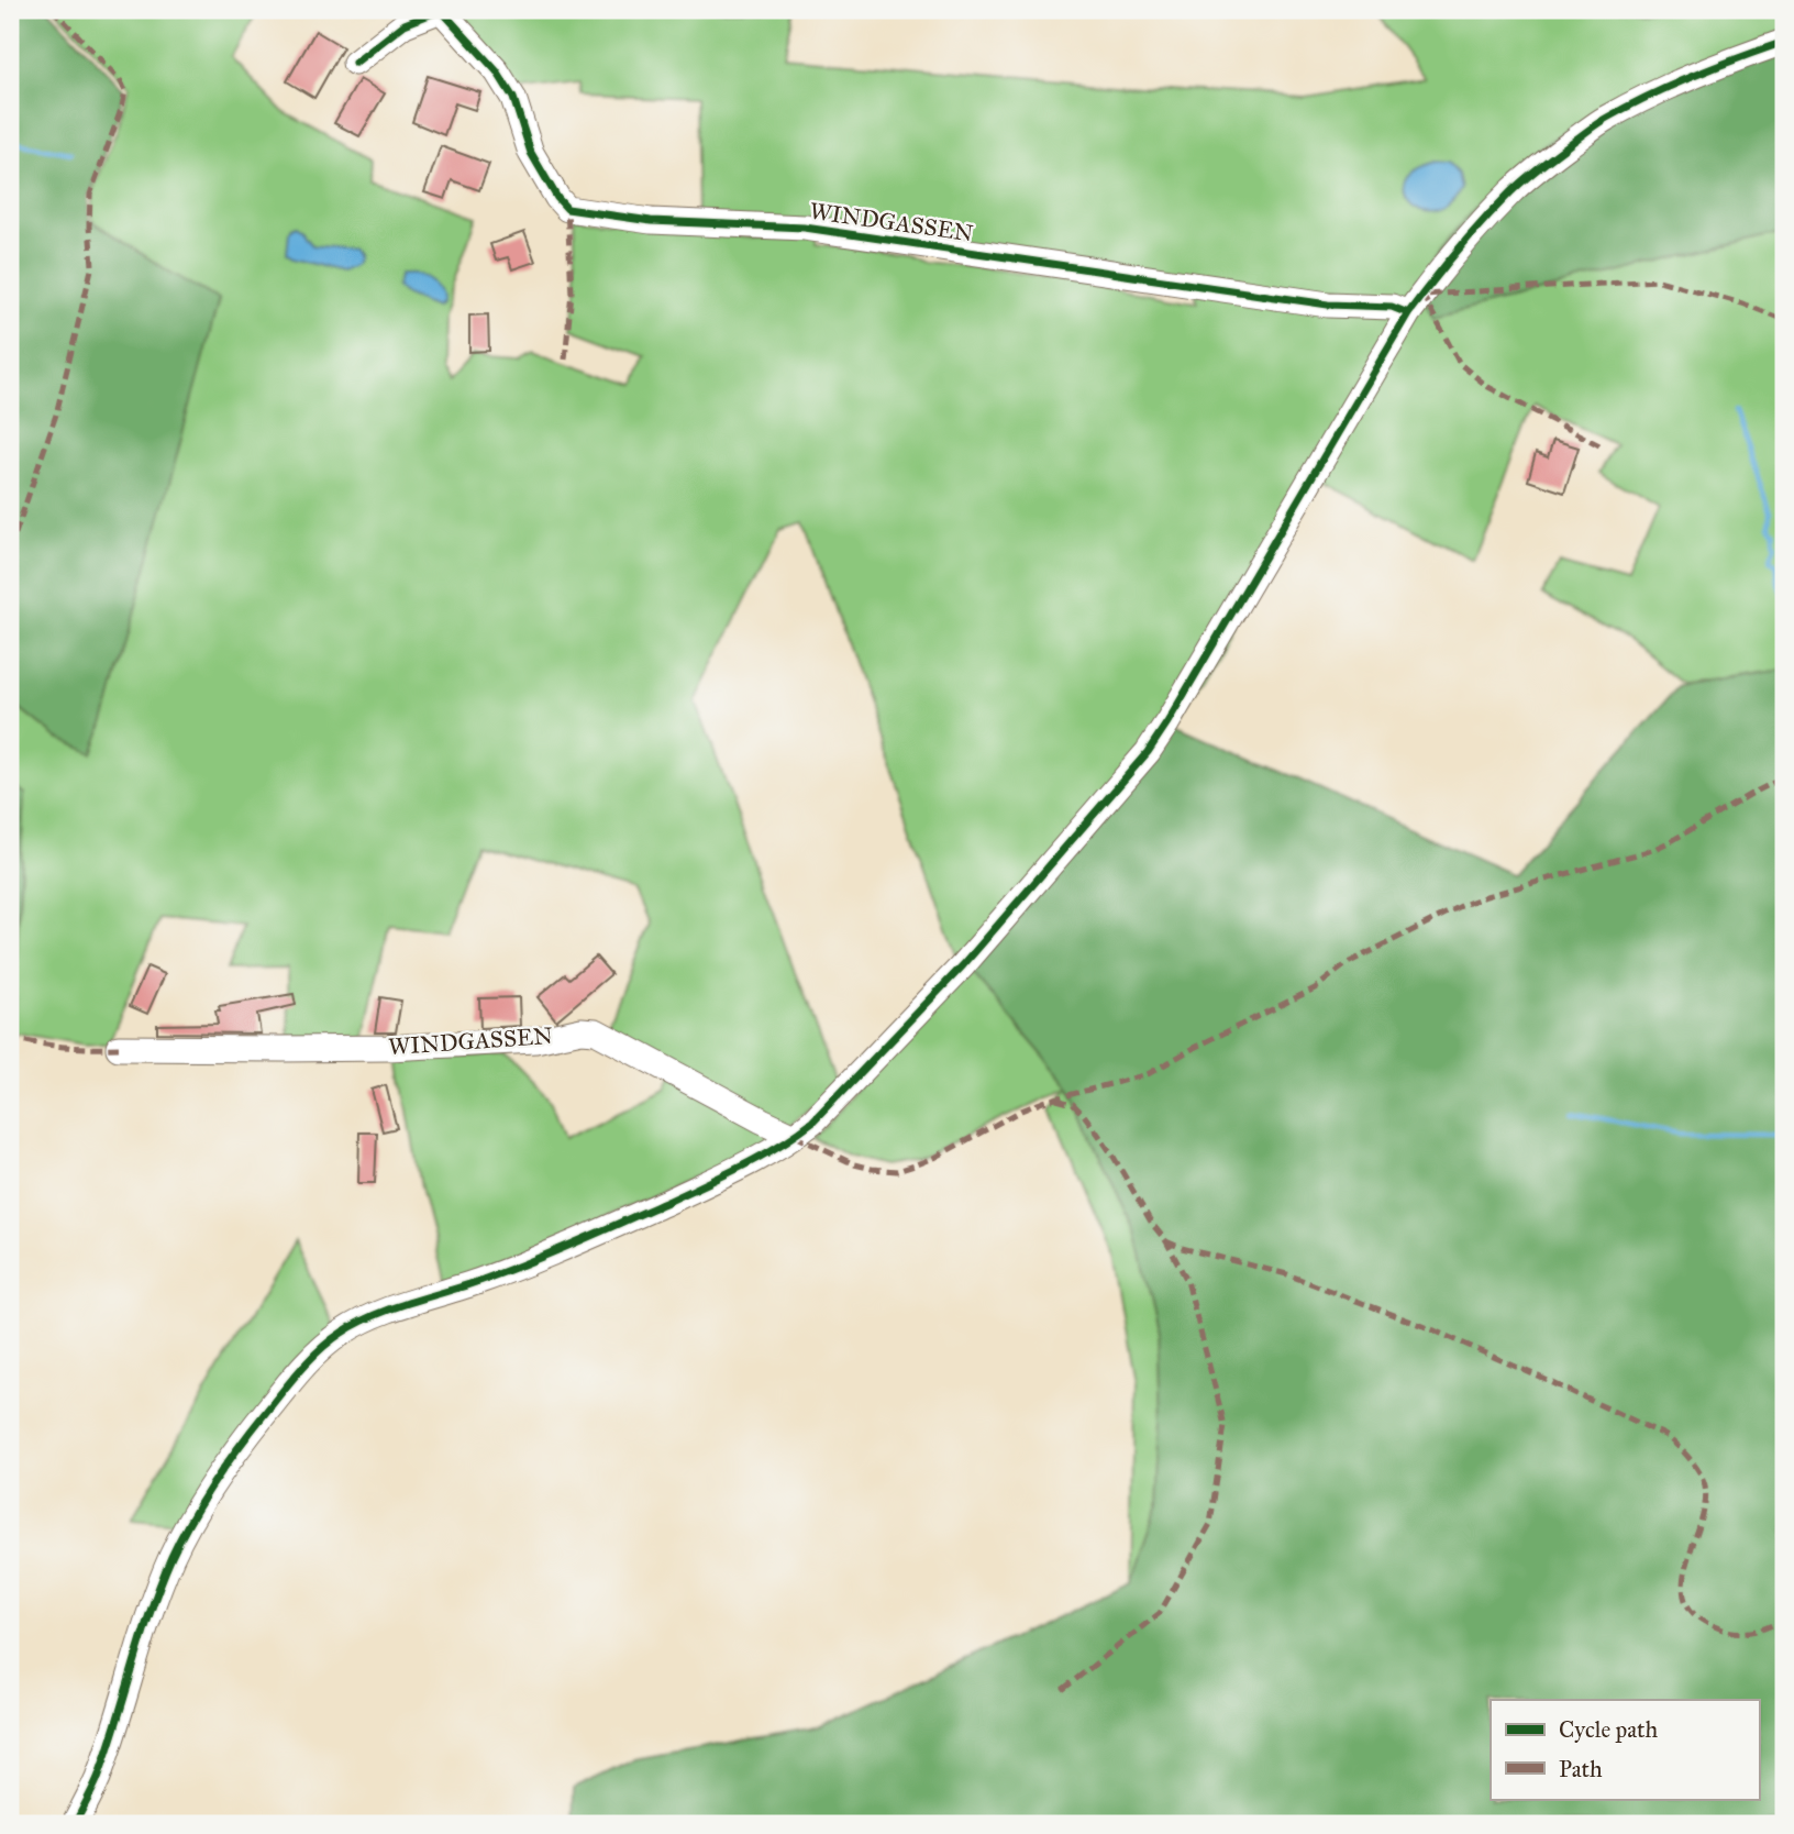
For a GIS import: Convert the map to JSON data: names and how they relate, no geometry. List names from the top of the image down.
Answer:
{
  "streets": {
    "street": ["WINDGASSEN"]
  },
  "legend": ["Cycle path", "Path"]
}
